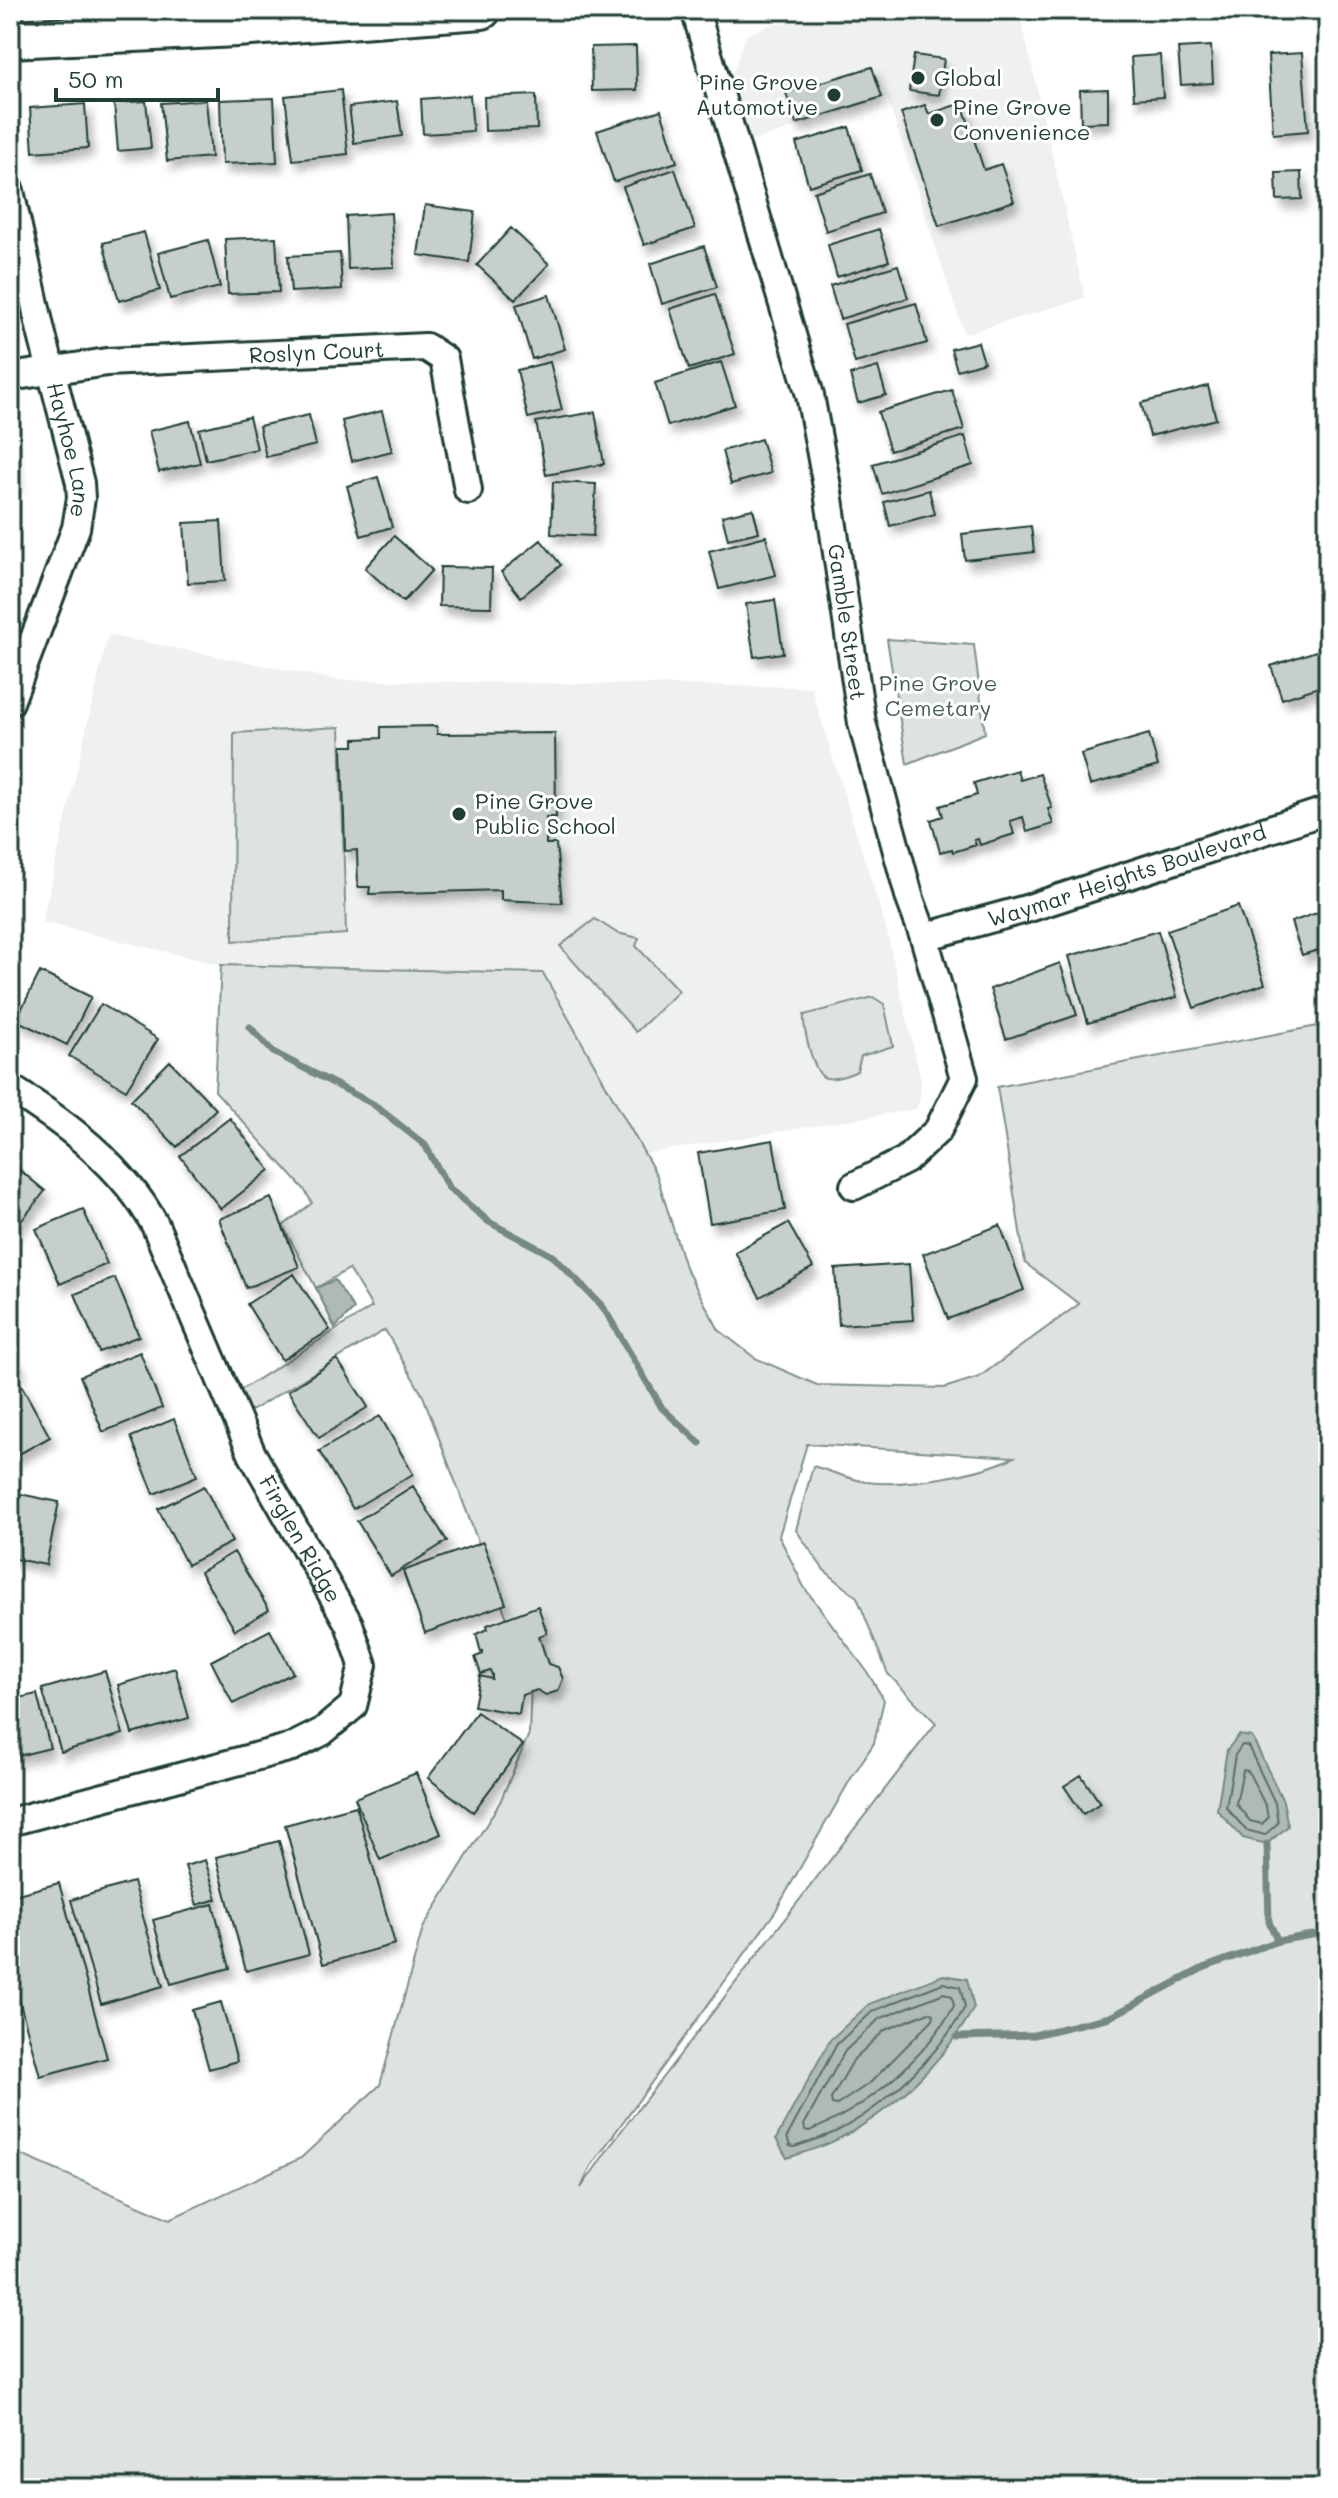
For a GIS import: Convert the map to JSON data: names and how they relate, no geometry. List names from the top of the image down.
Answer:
{
  "streets": {
    "street": [
      "Roslyn Court",
      "Hayhoe Lane",
      "Gamble Street",
      "Waymar Heights Boulevard",
      "Firglen Ridge"
    ]
  },
  "crossings": [
    ["Roslyn Court", "Hayhoe Lane"],
    ["Gamble Street", "Waymar Heights Boulevard"]
  ],
  "parks": ["Pine Grove Cemetary"],
  "places": [
    "Global",
    "Pine Grove Automotive",
    "Pine Grove Convenience",
    "Pine Grove Public School"
  ],
  "scale_bar": "50 m"
}
